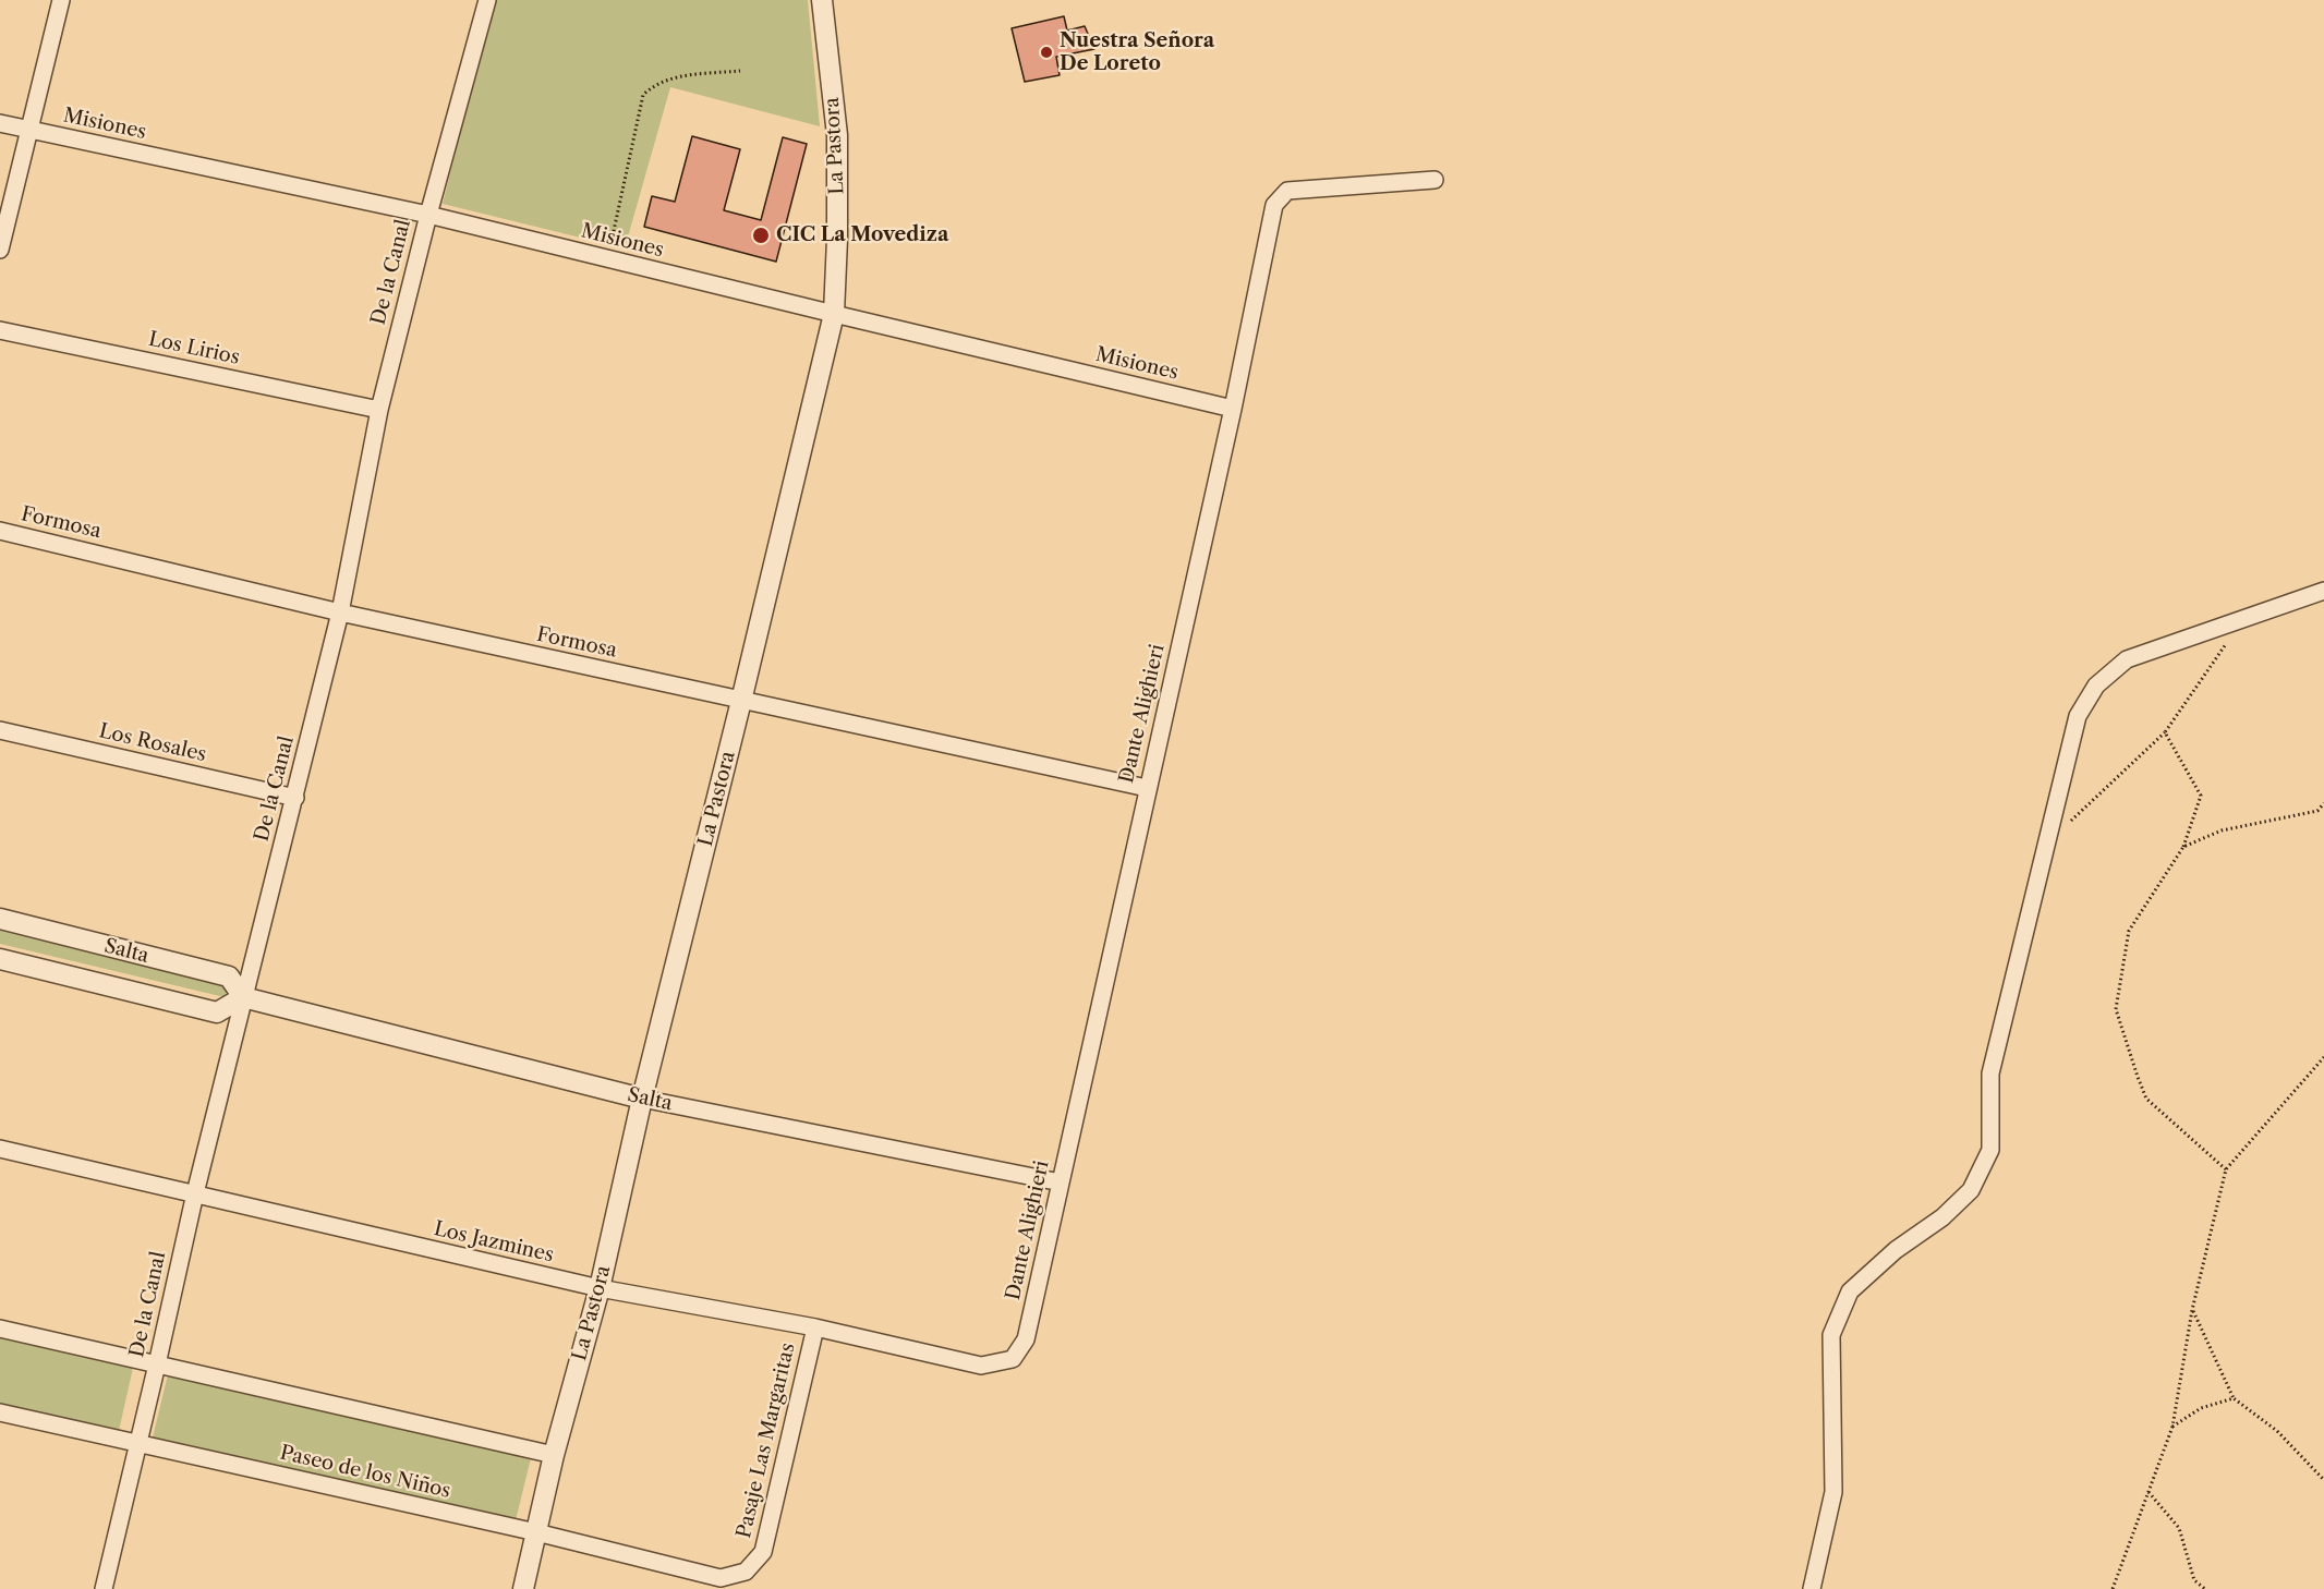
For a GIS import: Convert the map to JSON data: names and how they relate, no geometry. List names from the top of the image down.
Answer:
{
  "streets": {
    "street": [
      "Misiones",
      "La Pastora",
      "De la Canal",
      "Los Lirios",
      "Formosa",
      "Dante Alighieri",
      "Los Rosales",
      "Salta",
      "Los Jazmines",
      "Pasaje Las Margaritas",
      "Paseo de los Niños"
    ]
  },
  "crossings": [
    ["Misiones", "La Pastora"],
    ["Misiones", "De la Canal"],
    ["Misiones", "Dante Alighieri"],
    ["La Pastora", "Formosa"],
    ["La Pastora", "Salta"],
    ["La Pastora", "Los Jazmines"],
    ["La Pastora", "Paseo de los Niños"],
    ["De la Canal", "Los Lirios"],
    ["De la Canal", "Formosa"],
    ["De la Canal", "Los Rosales"],
    ["De la Canal", "Salta"],
    ["De la Canal", "Los Jazmines"],
    ["De la Canal", "Paseo de los Niños"],
    ["Formosa", "Dante Alighieri"],
    ["Dante Alighieri", "Salta"],
    ["Dante Alighieri", "Los Jazmines"],
    ["Los Jazmines", "Pasaje Las Margaritas"],
    ["Pasaje Las Margaritas", "Paseo de los Niños"]
  ],
  "places": ["Nuestra Señora De Loreto", "CIC La Movediza"]
}
